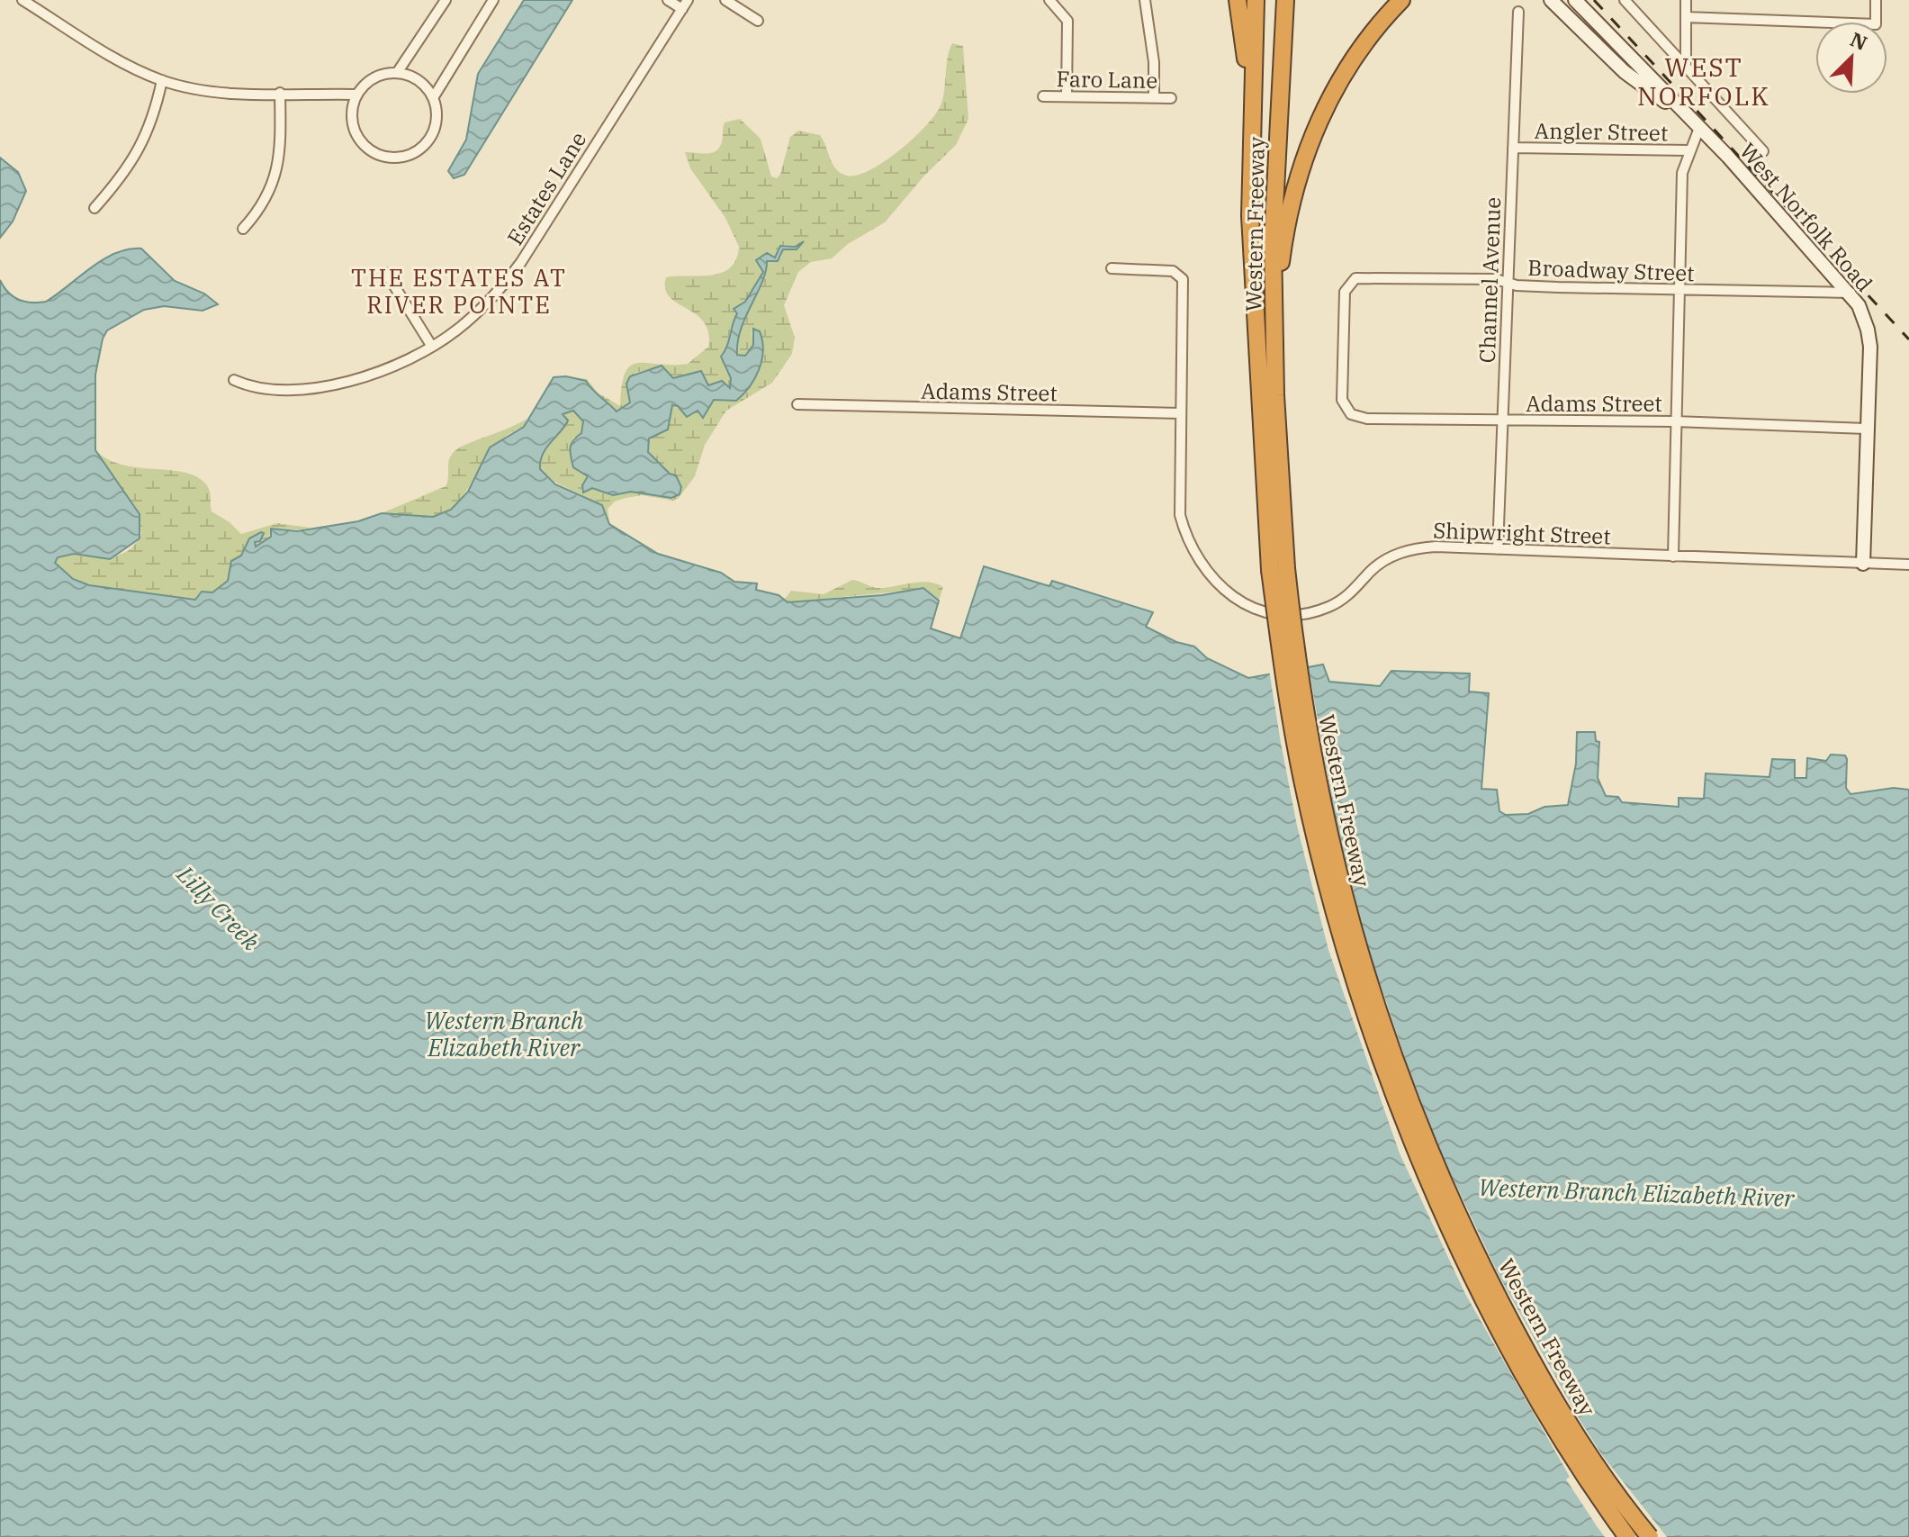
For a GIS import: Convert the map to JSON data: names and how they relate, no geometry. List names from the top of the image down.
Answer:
{
  "streets": {
    "highway": ["Western Freeway"],
    "street": [
      "Faro Lane",
      "Angler Street",
      "Estates Lane",
      "West Norfolk Road",
      "Broadway Street",
      "Channel Avenue",
      "Adams Street",
      "Shipwright Street"
    ]
  },
  "crossings": [
    ["Angler Street", "Channel Avenue"],
    ["West Norfolk Road", "Broadway Street"],
    ["West Norfolk Road", "Adams Street"],
    ["West Norfolk Road", "Shipwright Street"],
    ["Broadway Street", "Channel Avenue"],
    ["Broadway Street", "Adams Street"],
    ["Channel Avenue", "Adams Street"],
    ["Channel Avenue", "Shipwright Street"],
    ["Adams Street", "Shipwright Street"]
  ],
  "districts": ["WEST NORFOLK", "THE ESTATES AT RIVER POINTE"],
  "water": ["Lilly Creek", "Western Branch Elizabeth River"],
  "north": "top right"
}
